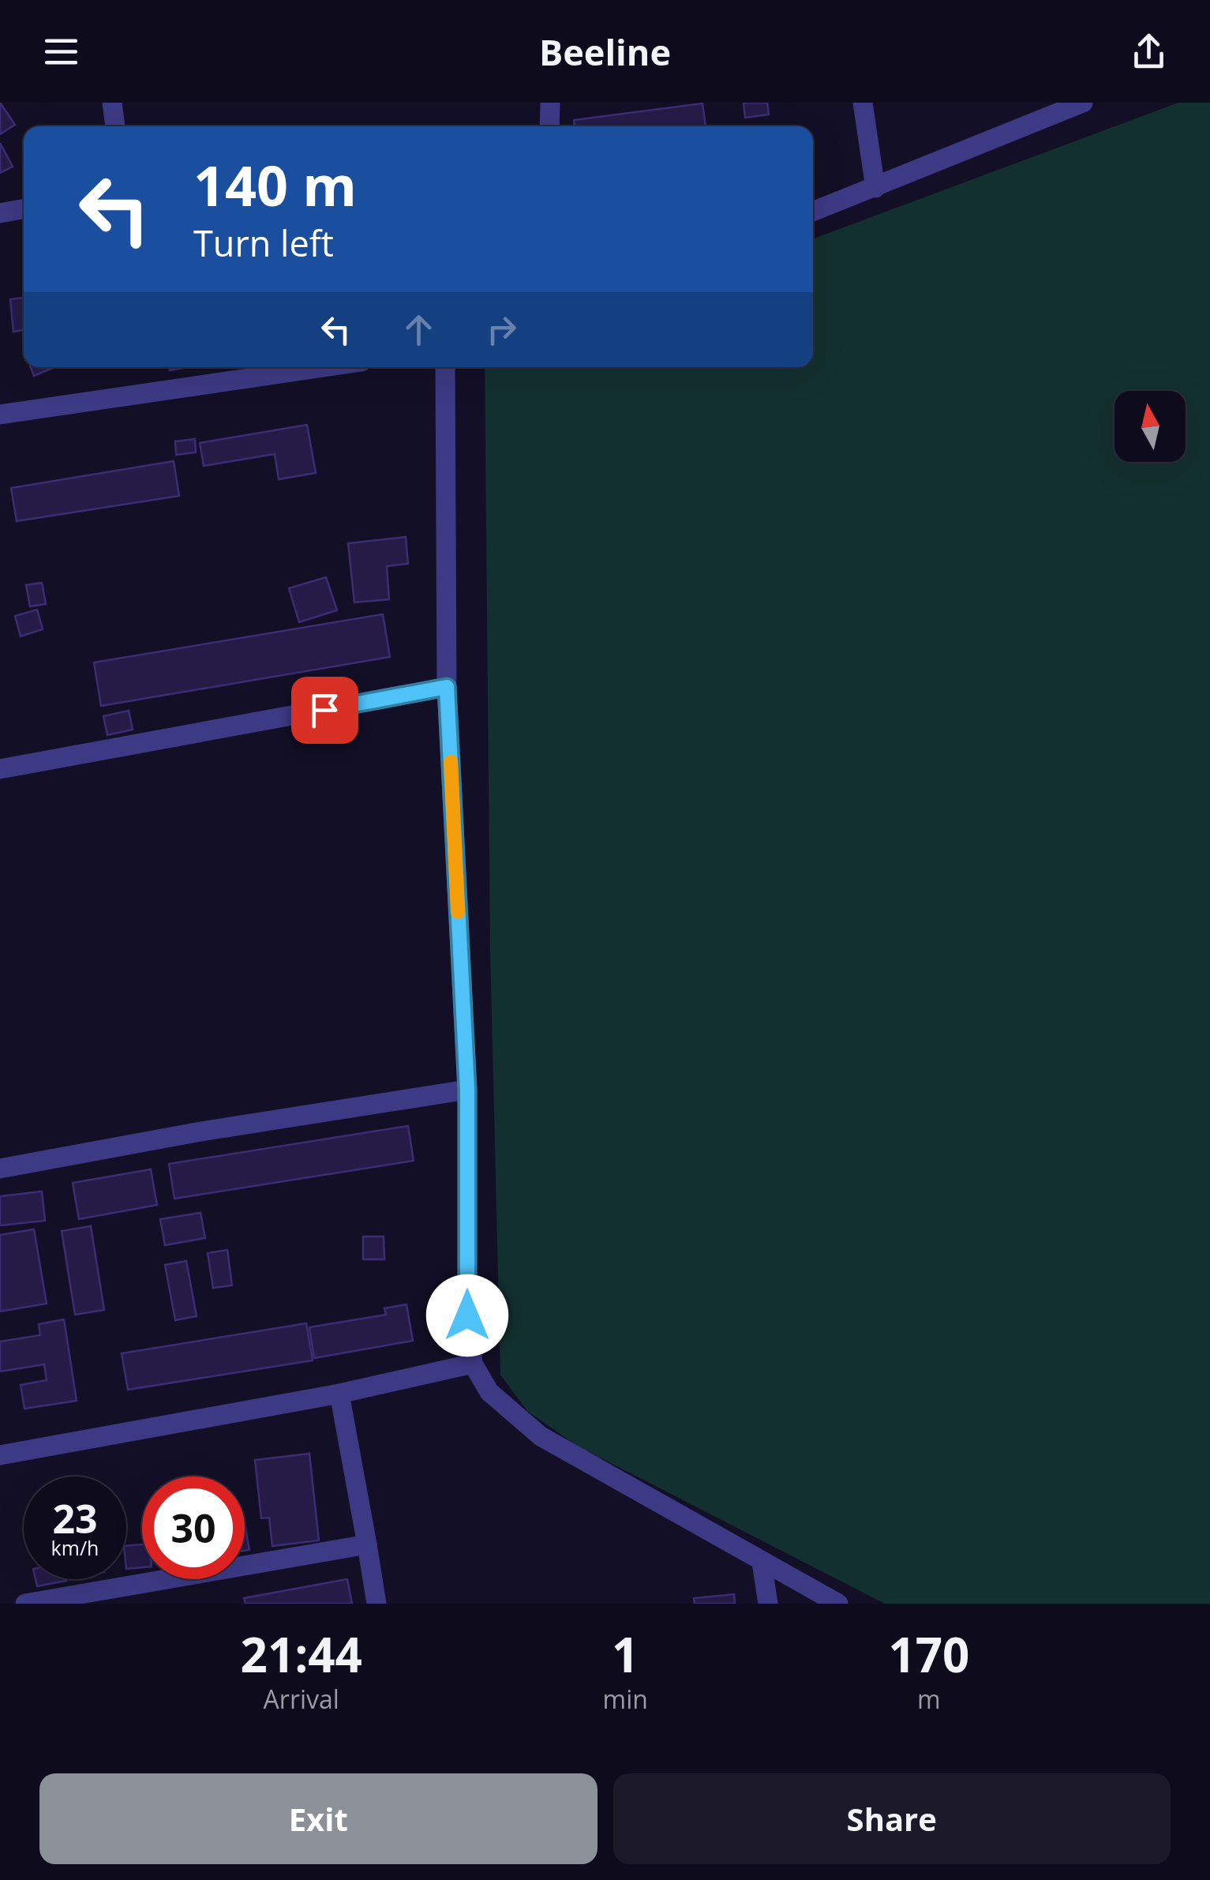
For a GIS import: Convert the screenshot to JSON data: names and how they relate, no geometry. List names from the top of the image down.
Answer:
{
  "north": "top",
  "page": {
    "header": "Beeline",
    "turn": ["140 m", "Turn left"],
    "speed": "23 km/h",
    "limit": "30",
    "eta": [
      "21:44",
      "Arrival",
      "1",
      "min",
      "170",
      "m"
    ],
    "buttons": ["Exit", "Share"]
  }
}
